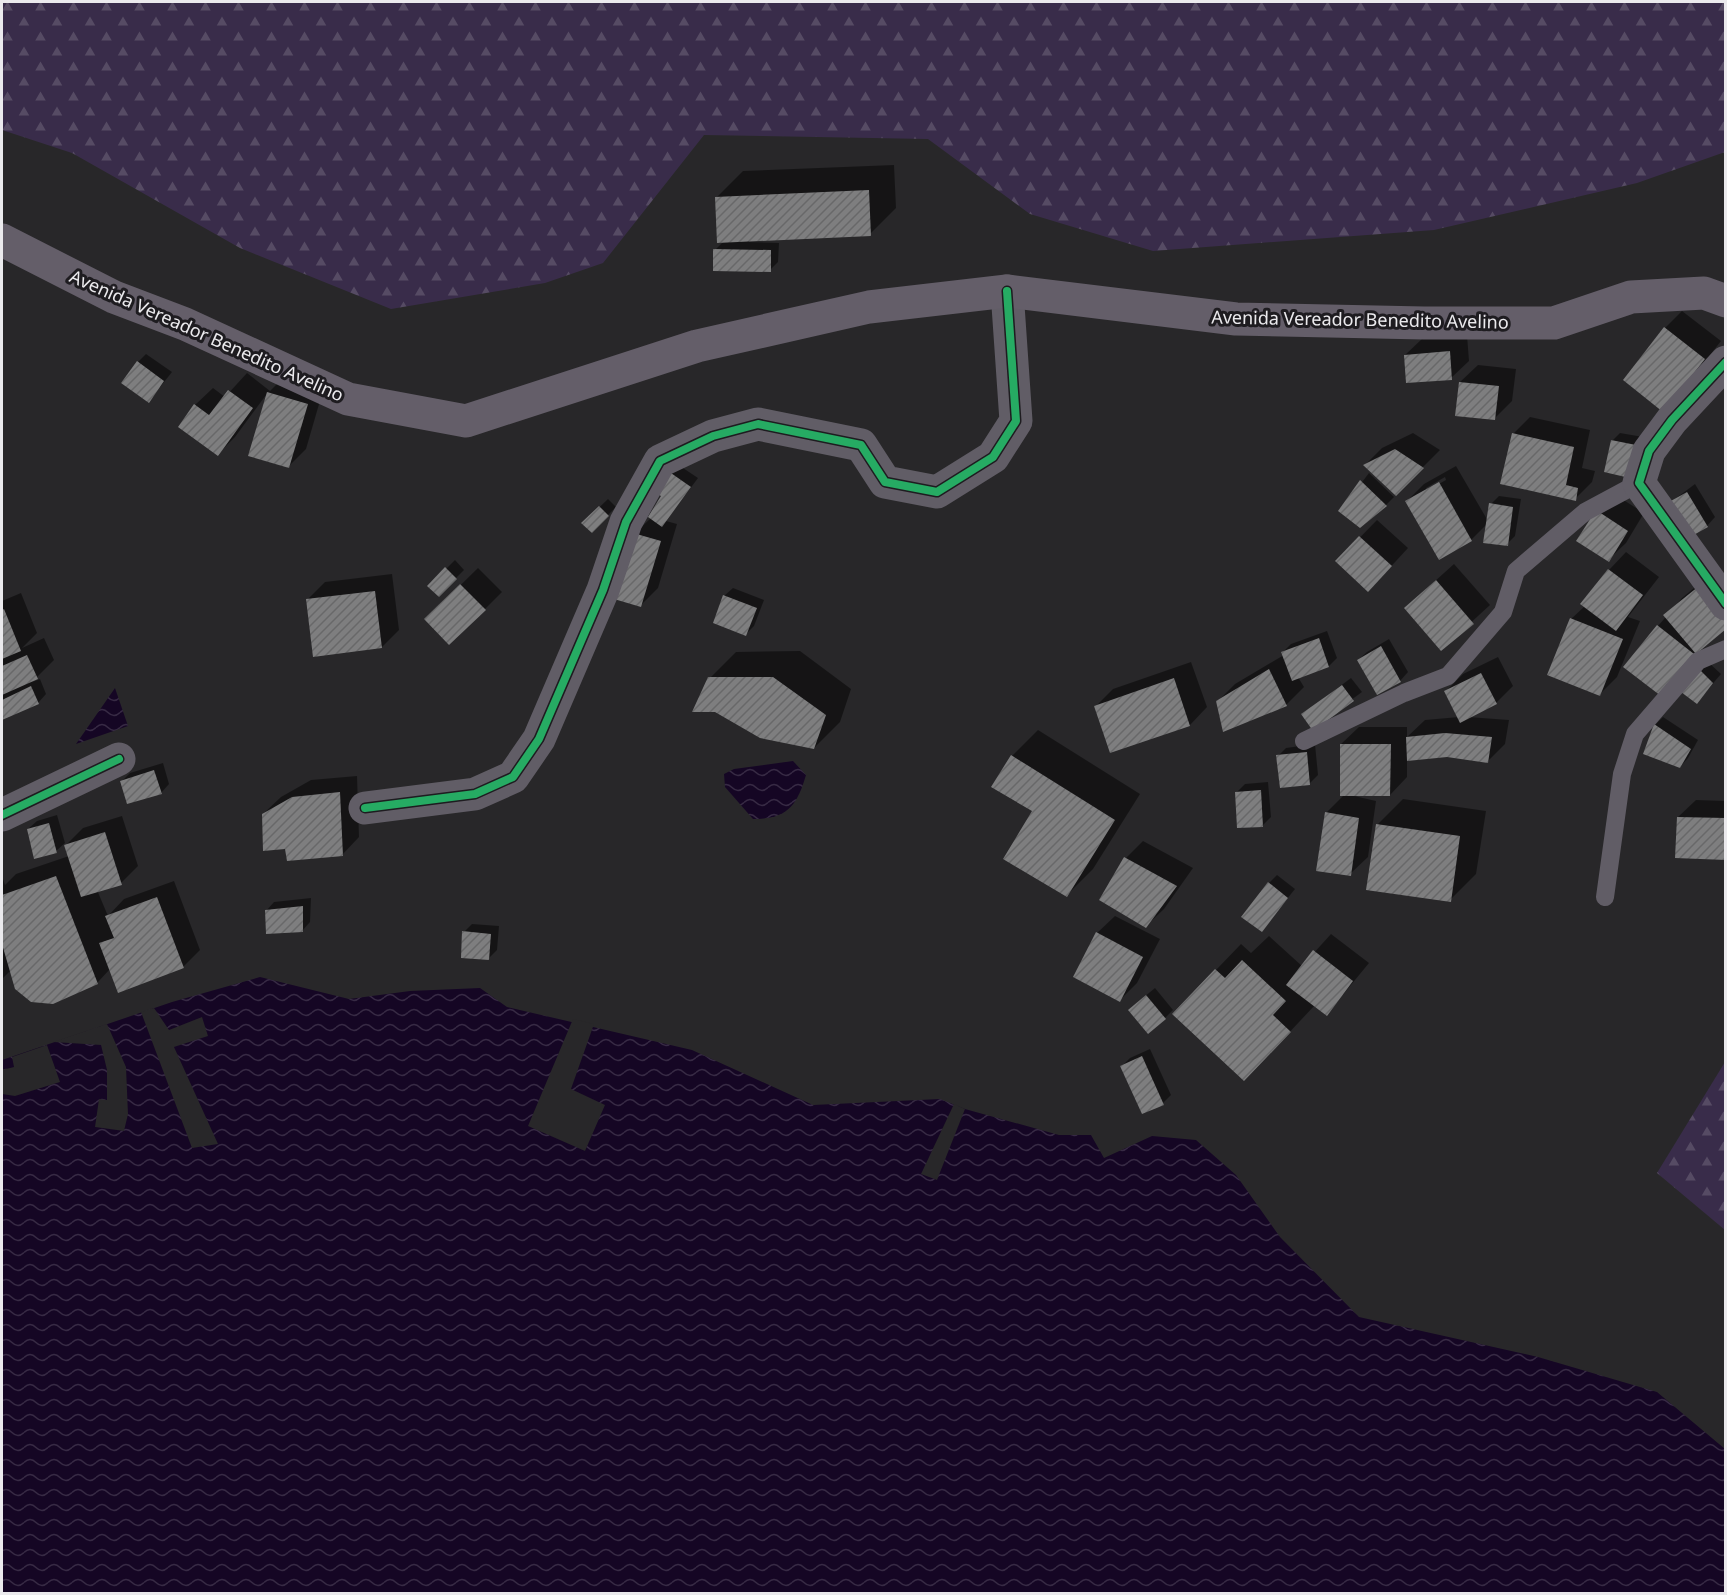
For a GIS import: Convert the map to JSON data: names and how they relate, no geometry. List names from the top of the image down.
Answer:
{
  "streets": {
    "main road": ["Avenida Vereador Benedito Avelino"]
  }
}
